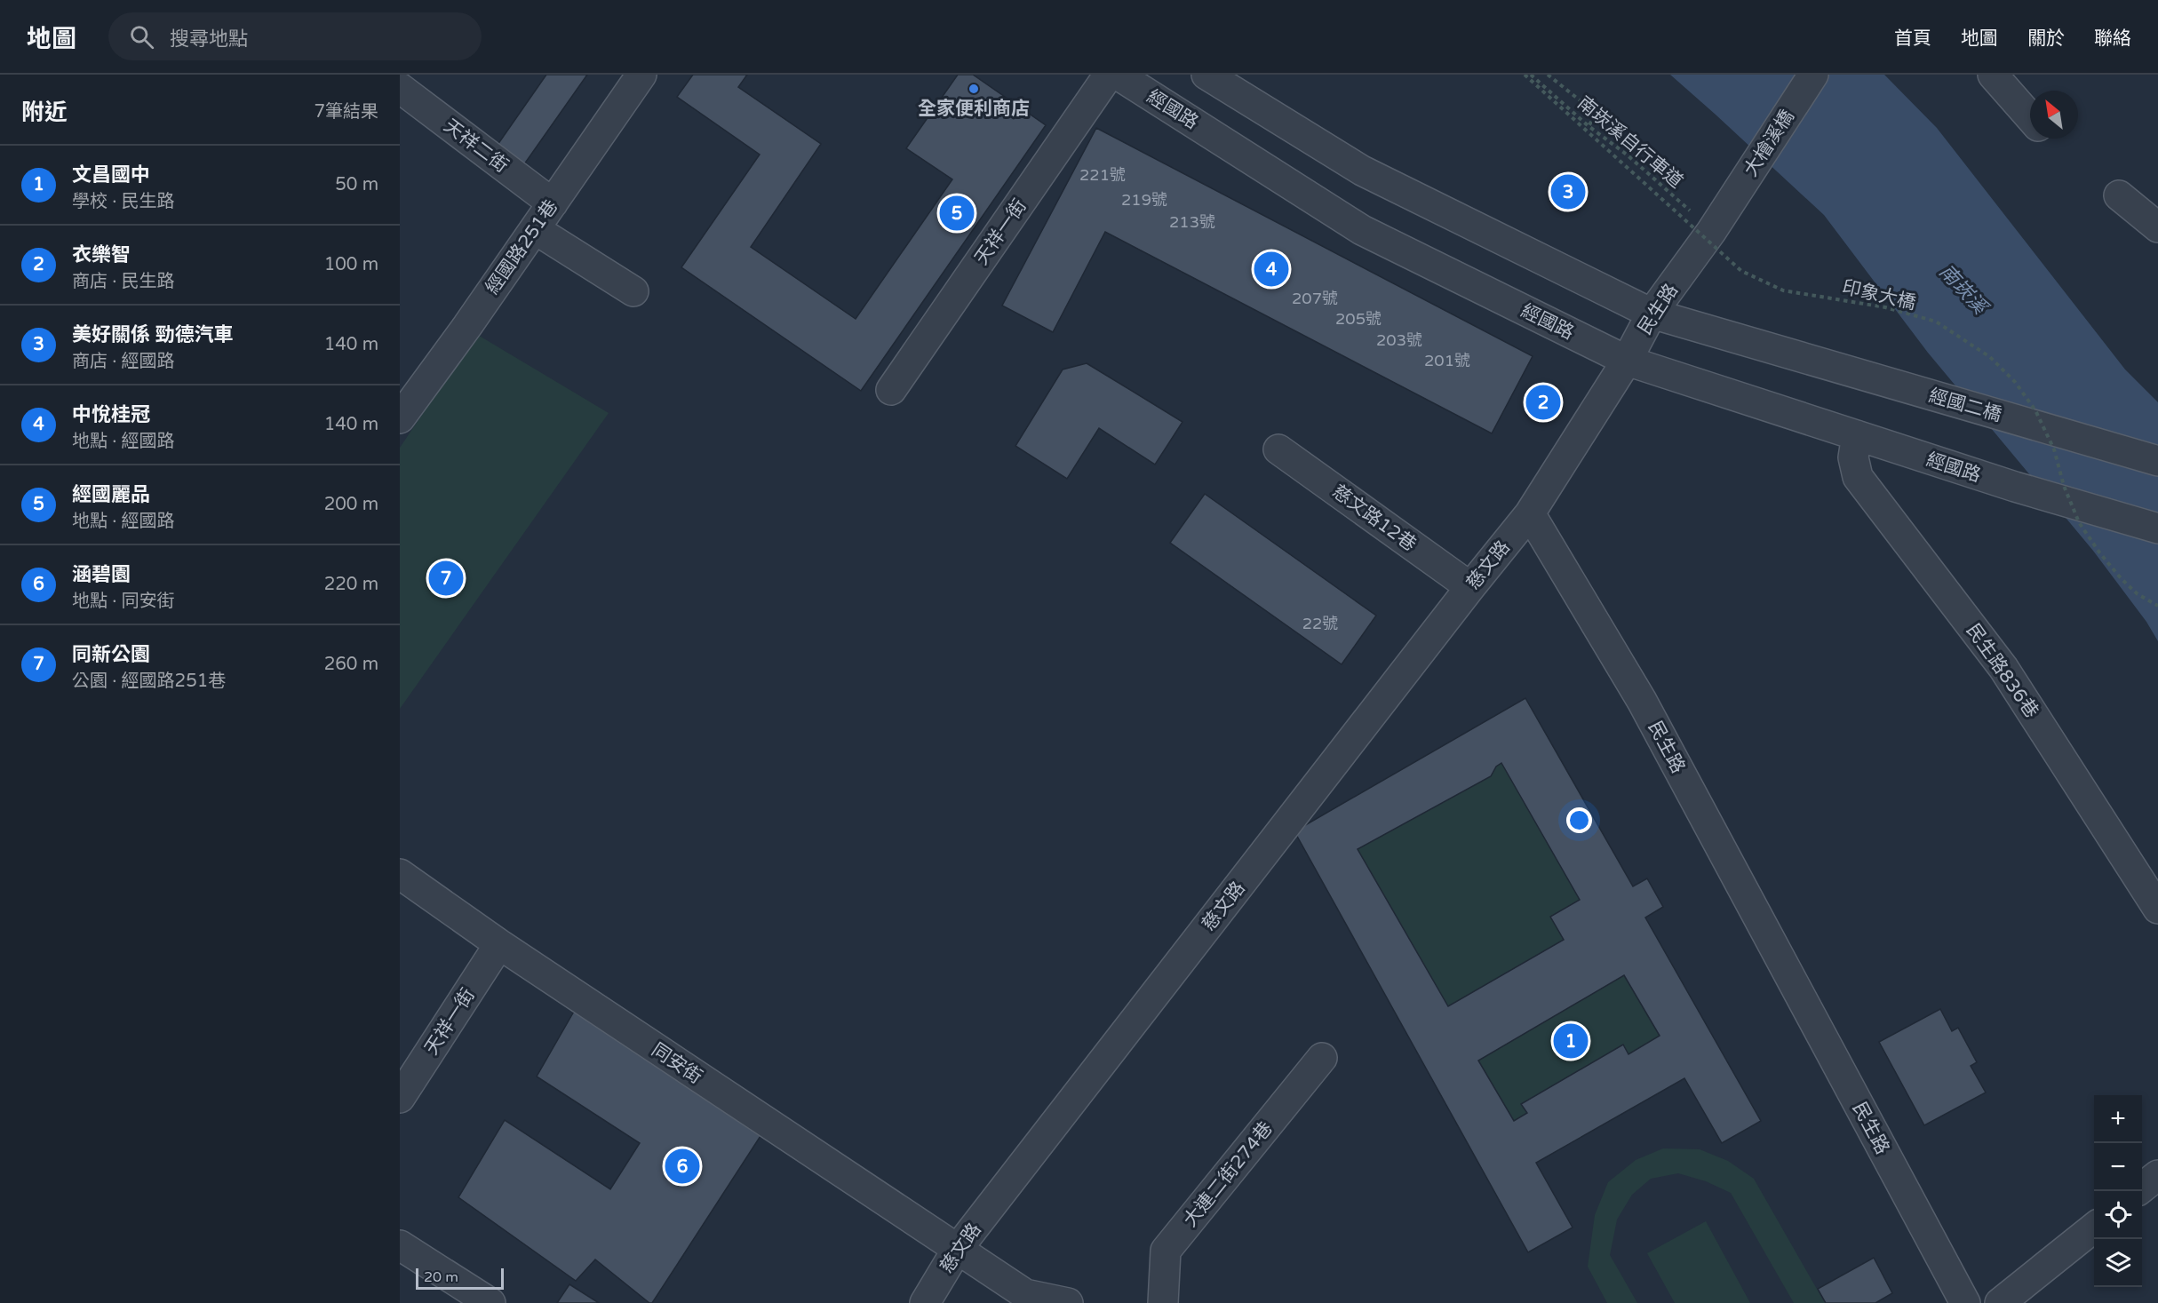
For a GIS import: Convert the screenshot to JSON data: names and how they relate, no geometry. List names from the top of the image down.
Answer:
{
  "streets": {
    "street": [
      "經國路",
      "大檜溪橋",
      "天祥二街",
      "天祥一街",
      "經國路251巷",
      "民生路",
      "經國二橋",
      "慈文路12巷",
      "慈文路",
      "民生路836巷",
      "同安街",
      "大連二街274巷"
    ],
    "path": ["南崁溪自行車道", "印象大橋"]
  },
  "crossings": [
    ["經國路", "民生路"],
    ["經國路", "民生路836巷"],
    ["南崁溪自行車道", "大檜溪橋"],
    ["南崁溪自行車道", "民生路"],
    ["大檜溪橋", "民生路"],
    ["天祥二街", "經國路251巷"],
    ["天祥一街", "同安街"],
    ["民生路", "經國二橋"],
    ["民生路", "慈文路"],
    ["慈文路12巷", "慈文路"],
    ["慈文路", "同安街"]
  ],
  "water": ["南崁溪"],
  "places": ["全家便利商店"],
  "house_numbers": [
    "221號",
    "219號",
    "213號",
    "207號",
    "205號",
    "203號",
    "201號",
    "22號"
  ],
  "scale_bar": "20 m",
  "north": "top left",
  "page": {
    "header": "地圖",
    "search": "搜尋地點",
    "nav": [
      "首頁",
      "地圖",
      "關於",
      "聯絡"
    ],
    "heading": ["附近", "7筆結果"],
    "list": [
      {
        "mark": "1",
        "name": "文昌國中",
        "note": "學校 · 民生路",
        "value": "50 m"
      },
      {
        "mark": "2",
        "name": "衣樂智",
        "note": "商店 · 民生路",
        "value": "100 m"
      },
      {
        "mark": "3",
        "name": "美好關係 勁德汽車",
        "note": "商店 · 經國路",
        "value": "140 m"
      },
      {
        "mark": "4",
        "name": "中悅桂冠",
        "note": "地點 · 經國路",
        "value": "140 m"
      },
      {
        "mark": "5",
        "name": "經國麗品",
        "note": "地點 · 經國路",
        "value": "200 m"
      },
      {
        "mark": "6",
        "name": "涵碧園",
        "note": "地點 · 同安街",
        "value": "220 m"
      },
      {
        "mark": "7",
        "name": "同新公園",
        "note": "公園 · 經國路251巷",
        "value": "260 m"
      }
    ],
    "pins": [
      "3",
      "5",
      "4",
      "2",
      "7",
      "1",
      "6"
    ],
    "map_buttons": ["+", "−"],
    "scale": "20 m"
  }
}
